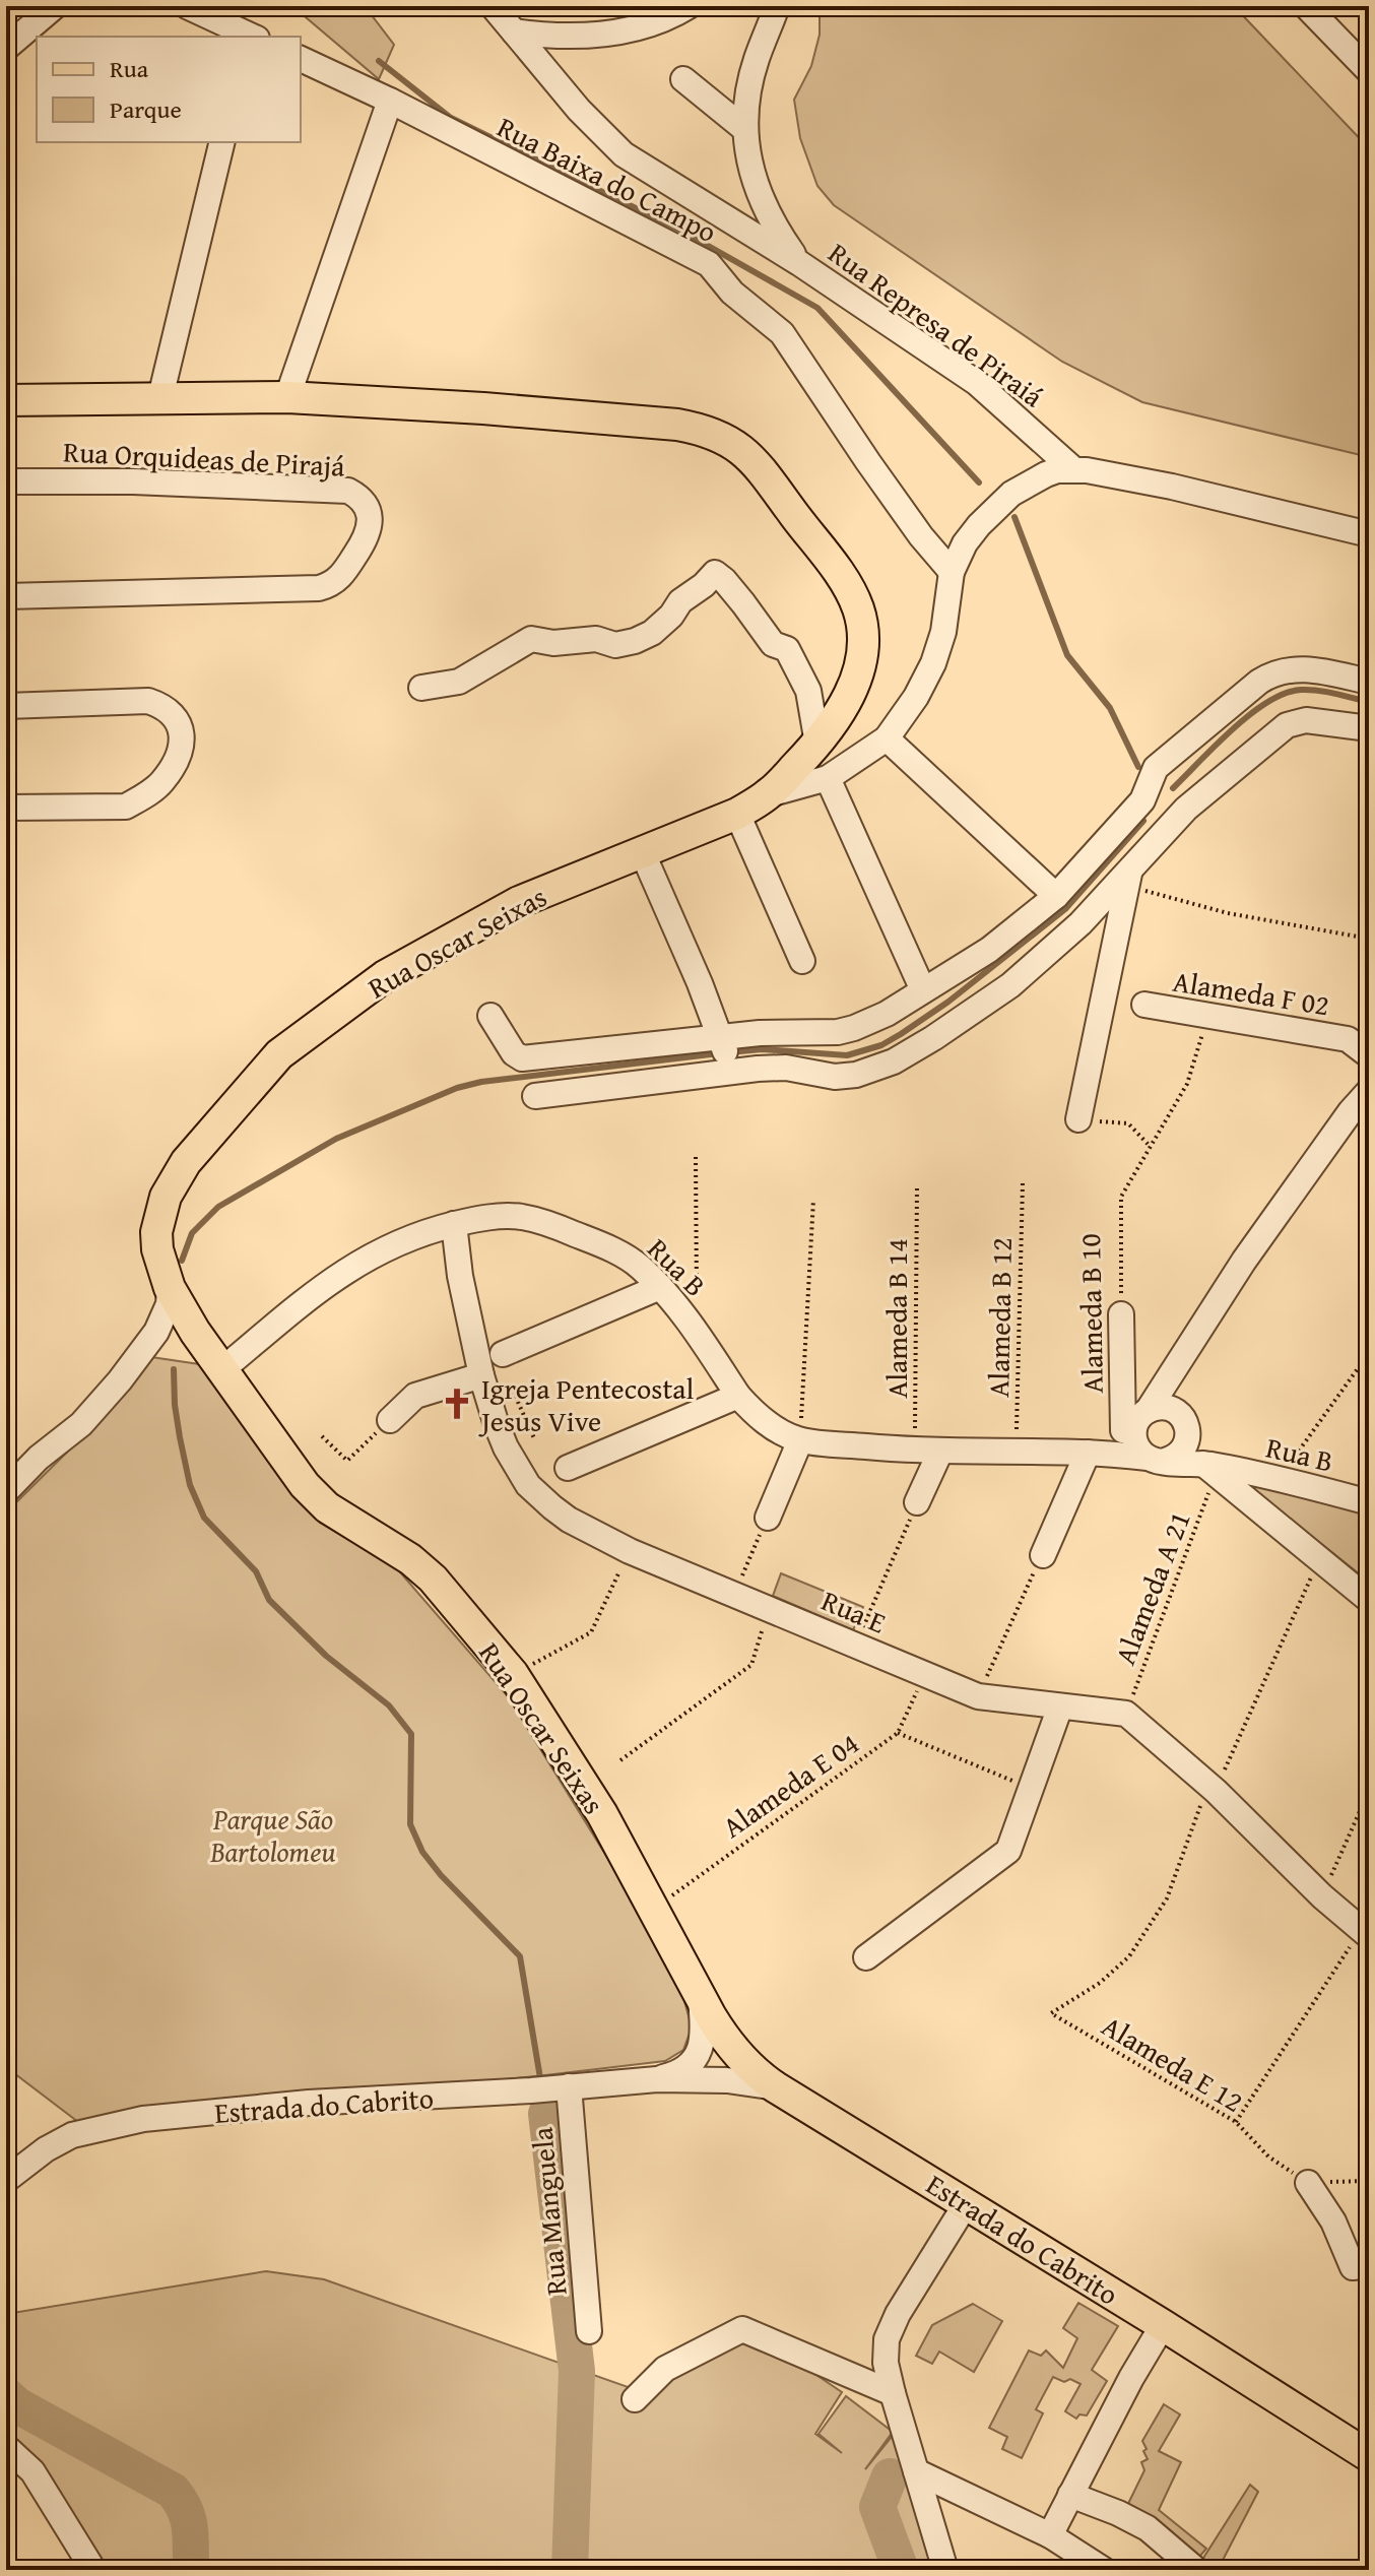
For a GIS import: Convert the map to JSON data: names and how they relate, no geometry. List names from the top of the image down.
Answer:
{
  "streets": {
    "main road": ["Rua Oscar Seixas", "Estrada do Cabrito"],
    "street": [
      "Rua Baixa do Campo",
      "Rua Represa de Piraiá",
      "Rua Orquideas de Pirajá",
      "Alameda F 02",
      "Rua B",
      "Alameda B 10",
      "Rua E",
      "Rua Manguela"
    ],
    "path": [
      "Alameda B 12",
      "Alameda B 14",
      "Alameda A 21",
      "Alameda E 04",
      "Alameda E 12"
    ]
  },
  "crossings": [
    ["Rua Oscar Seixas", "Rua B"],
    ["Rua Oscar Seixas", "Alameda E 04"],
    ["Rua Oscar Seixas", "Estrada do Cabrito"],
    ["Rua B", "Alameda B 10"],
    ["Rua B", "Alameda B 12"],
    ["Rua B", "Alameda B 14"],
    ["Rua B", "Alameda A 21"],
    ["Rua B", "Rua E"],
    ["Alameda A 21", "Rua E"],
    ["Rua E", "Alameda E 04"],
    ["Estrada do Cabrito", "Rua Manguela"]
  ],
  "parks": ["Parque São Bartolomeu"],
  "places": {
    "church": ["Igreja Pentecostal Jesus Vive"]
  },
  "legend": ["Rua", "Parque"]
}
